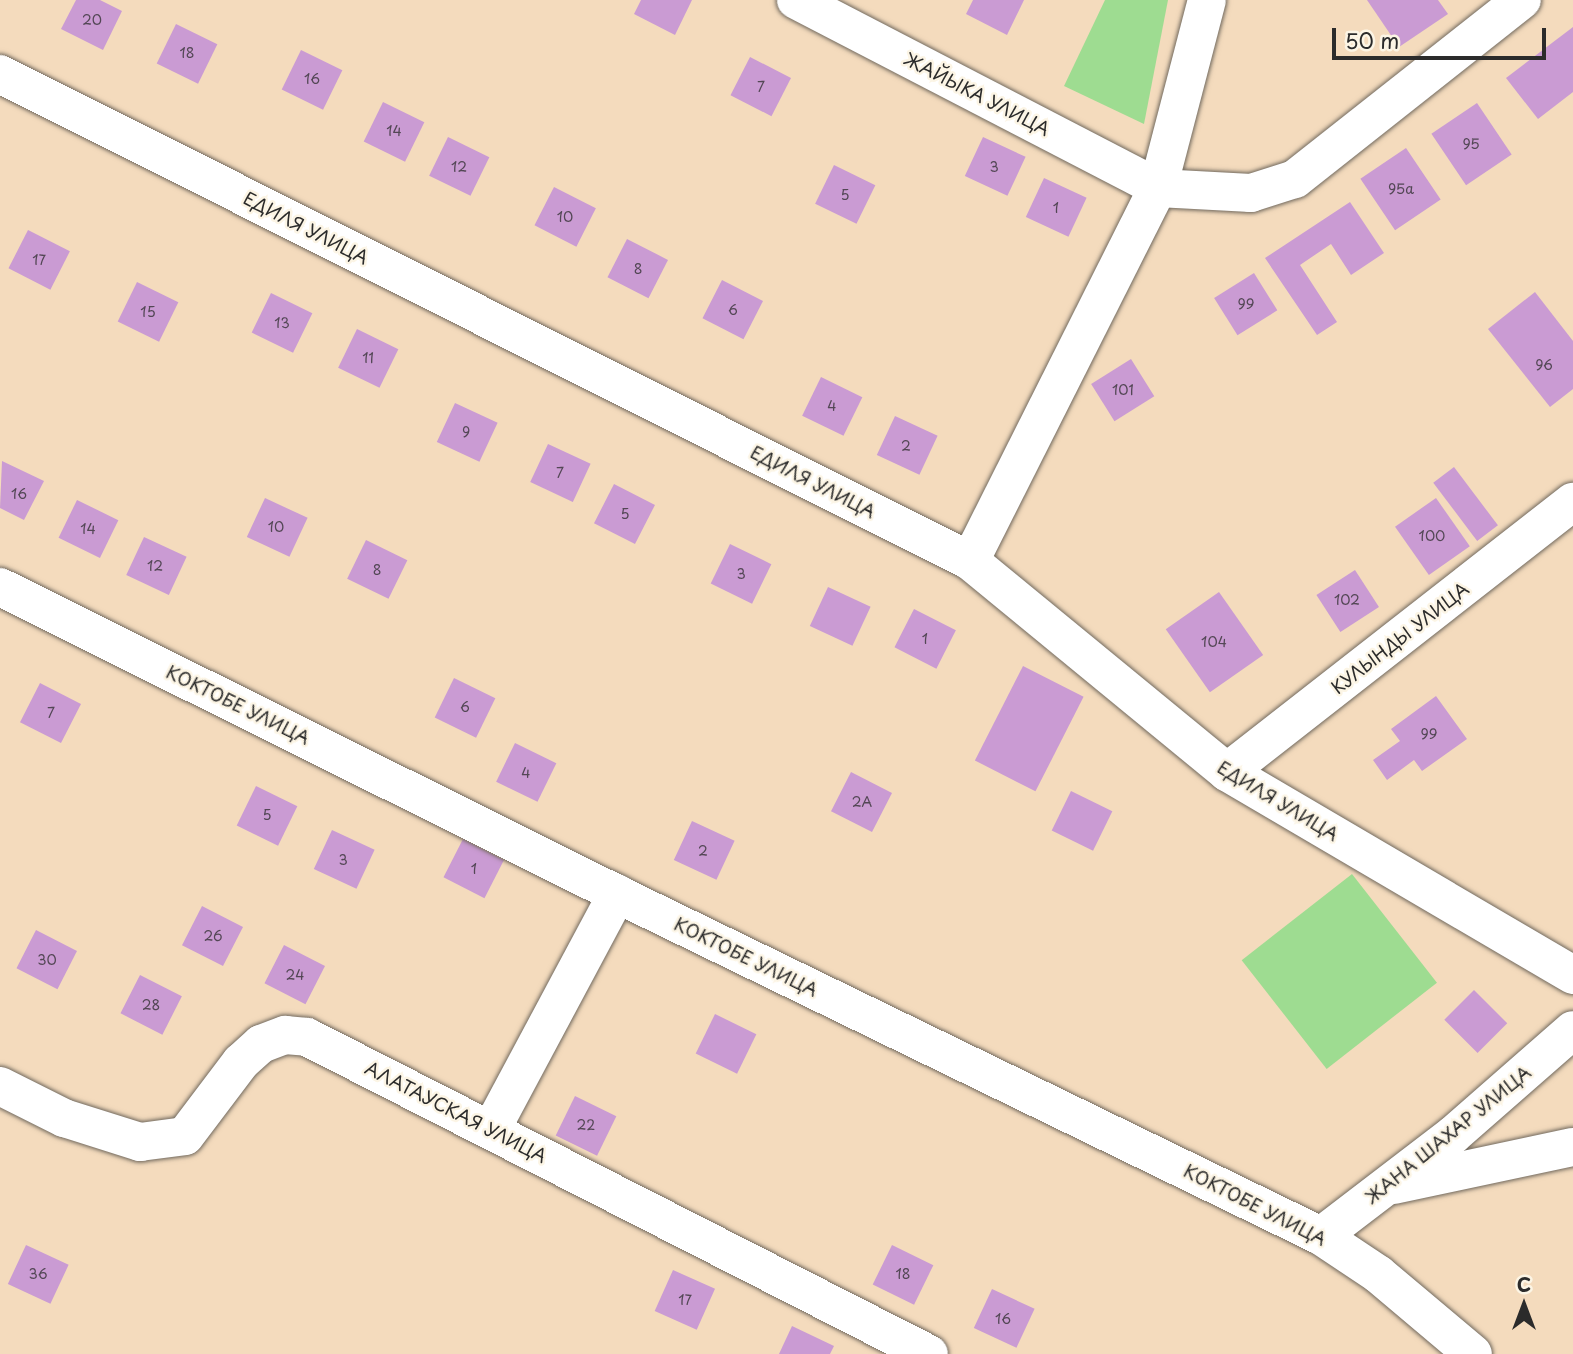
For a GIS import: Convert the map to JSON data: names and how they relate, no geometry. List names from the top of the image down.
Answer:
{
  "streets": {
    "street": [
      "ЖАЙЫКА УЛИЦА",
      "ЕДИЛЯ УЛИЦА",
      "КУЛЫНДЫ УЛИЦА",
      "КОКТОБЕ УЛИЦА",
      "АЛАТАУСКАЯ УЛИЦА",
      "ЖАНА ШАХАР УЛИЦА"
    ]
  },
  "crossings": [
    ["ЕДИЛЯ УЛИЦА", "КУЛЫНДЫ УЛИЦА"],
    ["КОКТОБЕ УЛИЦА", "ЖАНА ШАХАР УЛИЦА"]
  ],
  "house_numbers": [
    "20",
    "18",
    "16",
    "7",
    "14",
    "95",
    "12",
    "3",
    "95а",
    "5",
    "1",
    "10",
    "17",
    "8",
    "99",
    "6",
    "15",
    "13",
    "11",
    "96",
    "101",
    "4",
    "9",
    "2",
    "7",
    "16",
    "5",
    "10",
    "14",
    "100",
    "12",
    "8",
    "3",
    "102",
    "1",
    "104",
    "6",
    "7",
    "99",
    "4",
    "2А",
    "5",
    "2",
    "3",
    "1",
    "26",
    "30",
    "24",
    "28",
    "22",
    "36",
    "18",
    "17",
    "16"
  ],
  "scale_bar": "50 m",
  "north": "top"
}
